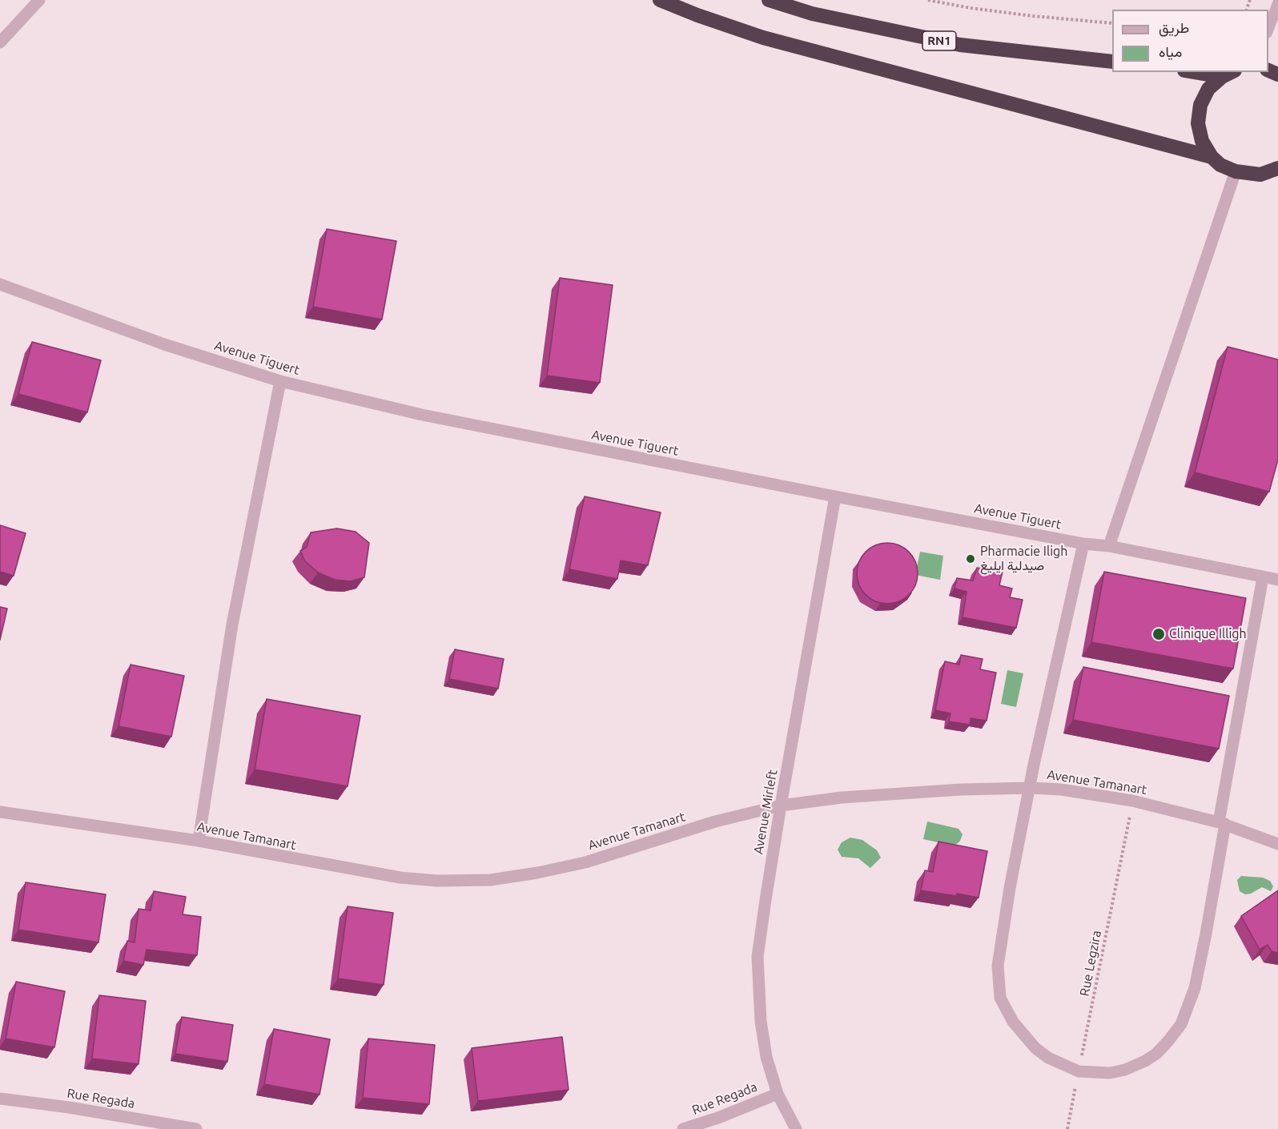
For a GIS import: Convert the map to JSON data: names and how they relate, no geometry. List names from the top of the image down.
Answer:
{
  "streets": {
    "highway": ["RN1"],
    "street": [
      "Avenue Tiguert",
      "Avenue Tamanart",
      "Avenue Mirleft",
      "Rue Regada"
    ],
    "path": ["Rue Legzira"]
  },
  "crossings": [
    ["Avenue Tiguert", "Avenue Mirleft"],
    ["Avenue Tamanart", "Avenue Mirleft"],
    ["Avenue Tamanart", "Rue Legzira"],
    ["Avenue Mirleft", "Rue Regada"]
  ],
  "places": ["Pharmacie Iligh صيدلية ايليغ", "Clinique Illigh"],
  "legend": ["طريق", "مياه"]
}
